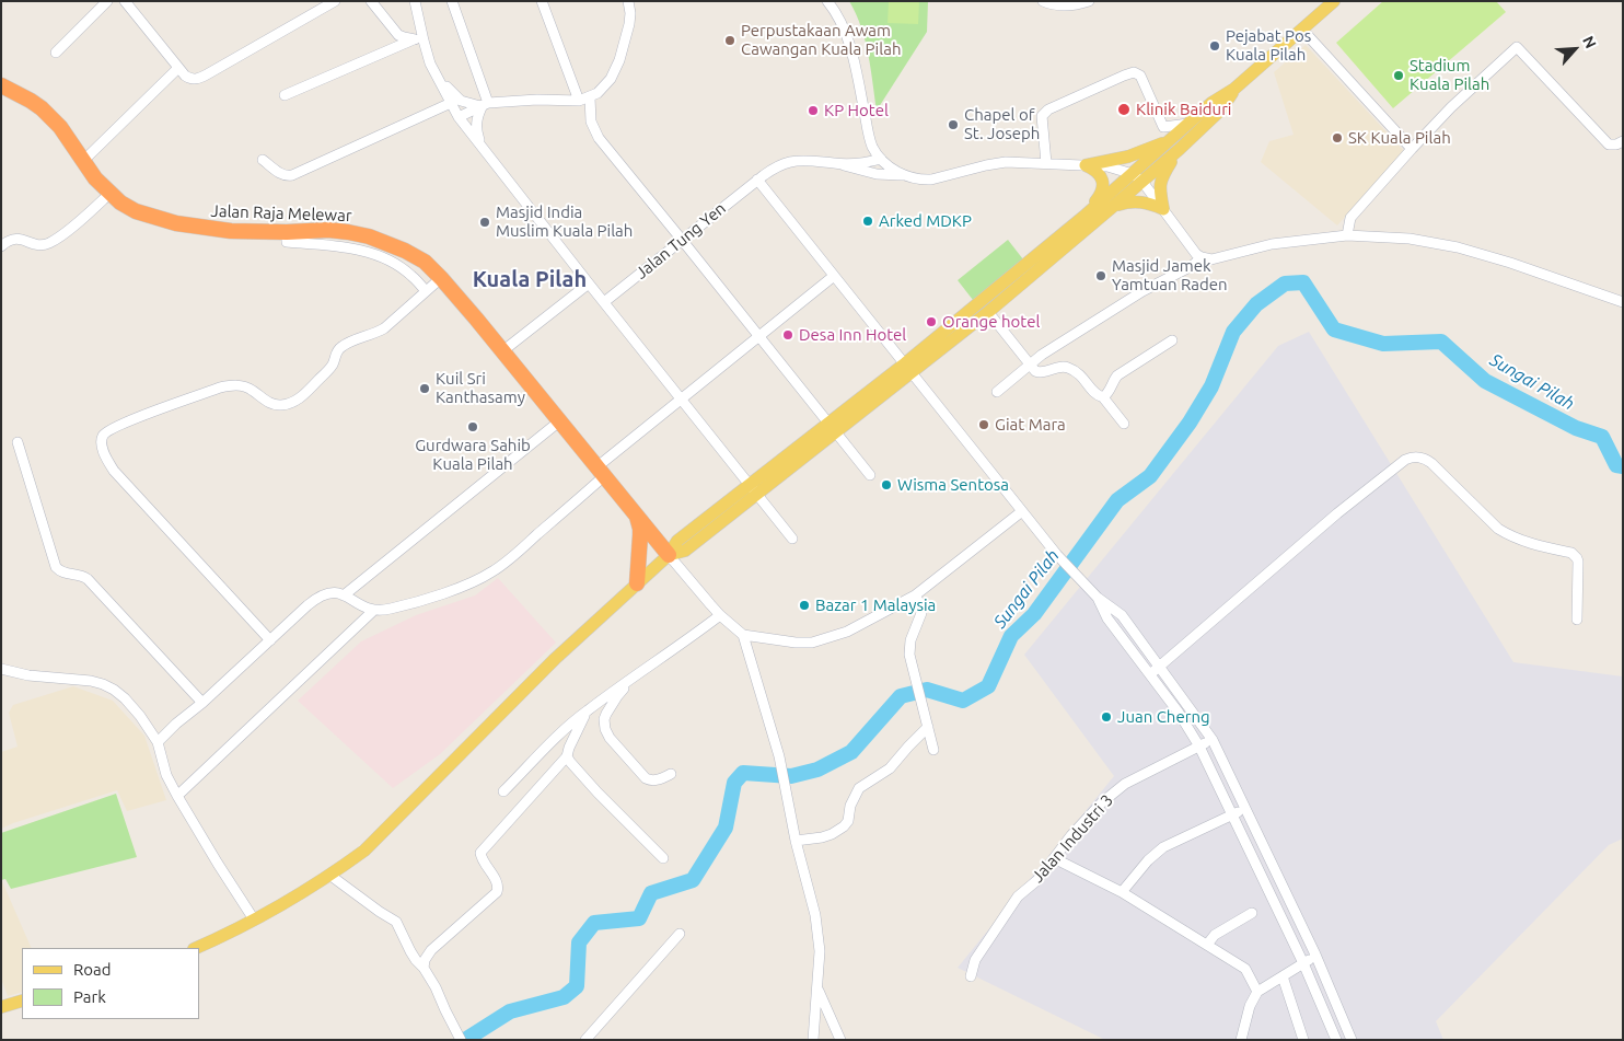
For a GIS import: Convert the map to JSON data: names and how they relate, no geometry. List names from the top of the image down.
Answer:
{
  "streets": {
    "highway": ["Jalan Raja Melewar"],
    "street": ["Jalan Tung Yen", "Jalan Industri 3"]
  },
  "districts": ["Kuala Pilah"],
  "water": ["Sungai Pilah"],
  "places": [
    "Perpustakaan Awam Cawangan Kuala Pilah",
    "Pejabat Pos Kuala Pilah",
    "Stadium Kuala Pilah",
    "Klinik Baiduri",
    "KP Hotel",
    "Chapel of St. Joseph",
    "SK Kuala Pilah",
    "Arked MDKP",
    "Masjid India Muslim Kuala Pilah",
    "Masjid Jamek Yamtuan Raden",
    "Orange hotel",
    "Desa Inn Hotel",
    "Kuil Sri Kanthasamy",
    "Giat Mara",
    "Gurdwara Sahib Kuala Pilah",
    "Wisma Sentosa",
    "Bazar 1 Malaysia",
    "Juan Cherng"
  ],
  "legend": ["Road", "Park"],
  "north": "top right"
}
